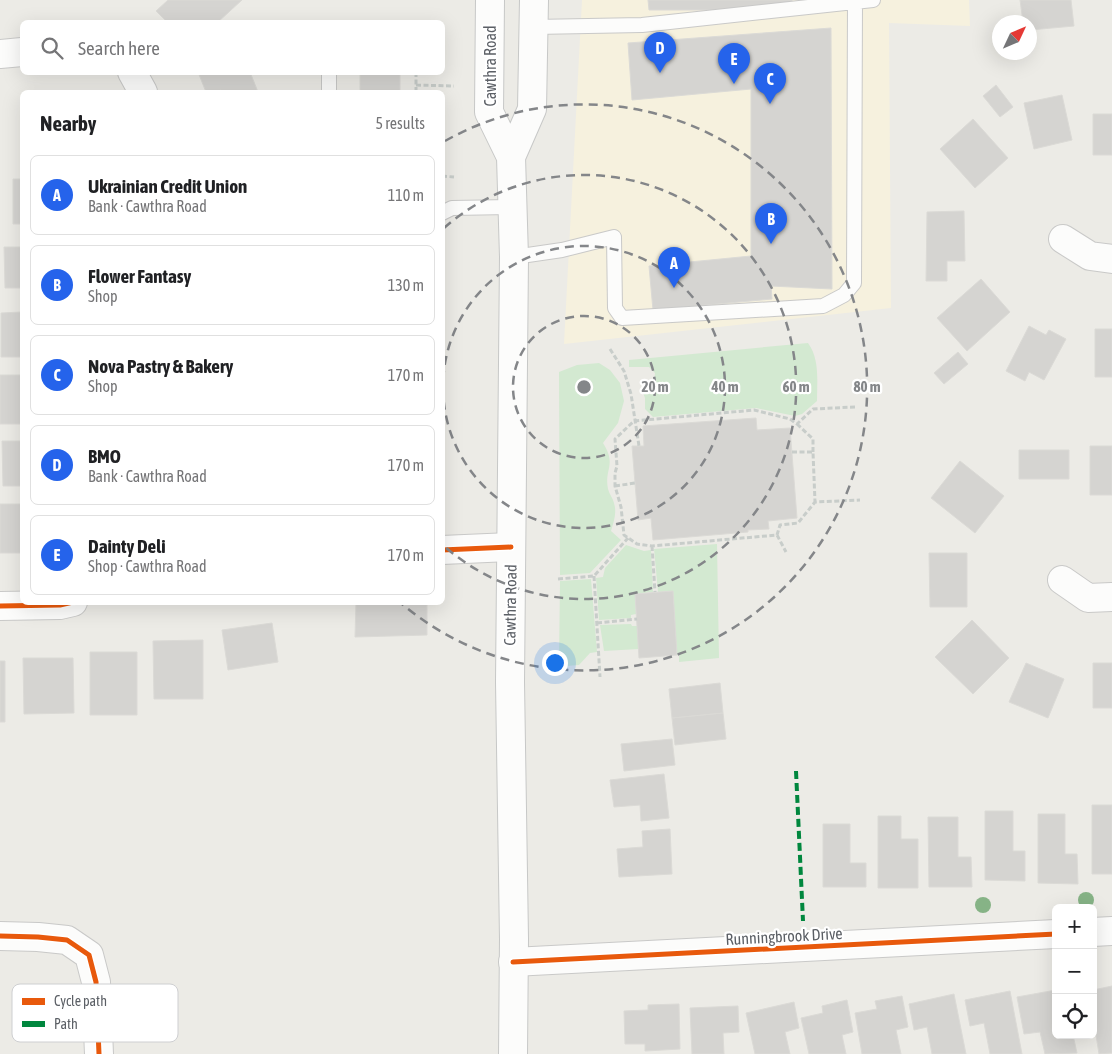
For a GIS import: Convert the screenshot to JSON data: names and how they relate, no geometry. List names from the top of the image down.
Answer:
{
  "streets": {
    "main road": ["Cawthra Road", "Runningbrook Drive"]
  },
  "crossings": [
    ["Cawthra Road", "Runningbrook Drive"]
  ],
  "legend": ["Cycle path", "Path"],
  "north": "top right",
  "page": {
    "search": "Search here",
    "pins": [
      "D",
      "E",
      "C",
      "B",
      "A"
    ],
    "heading": ["Nearby", "5 results"],
    "list": [
      {
        "mark": "A",
        "name": "Ukrainian Credit Union",
        "note": "Bank · Cawthra Road",
        "value": "110 m"
      },
      {
        "mark": "B",
        "name": "Flower Fantasy",
        "note": "Shop",
        "value": "130 m"
      },
      {
        "mark": "C",
        "name": "Nova Pastry & Bakery",
        "note": "Shop",
        "value": "170 m"
      },
      {
        "mark": "D",
        "name": "BMO",
        "note": "Bank · Cawthra Road",
        "value": "170 m"
      },
      {
        "mark": "E",
        "name": "Dainty Deli",
        "note": "Shop · Cawthra Road",
        "value": "170 m"
      }
    ],
    "map_buttons": ["+", "−"]
  },
  "rings": [
    "20 m",
    "40 m",
    "60 m",
    "80 m"
  ]
}
